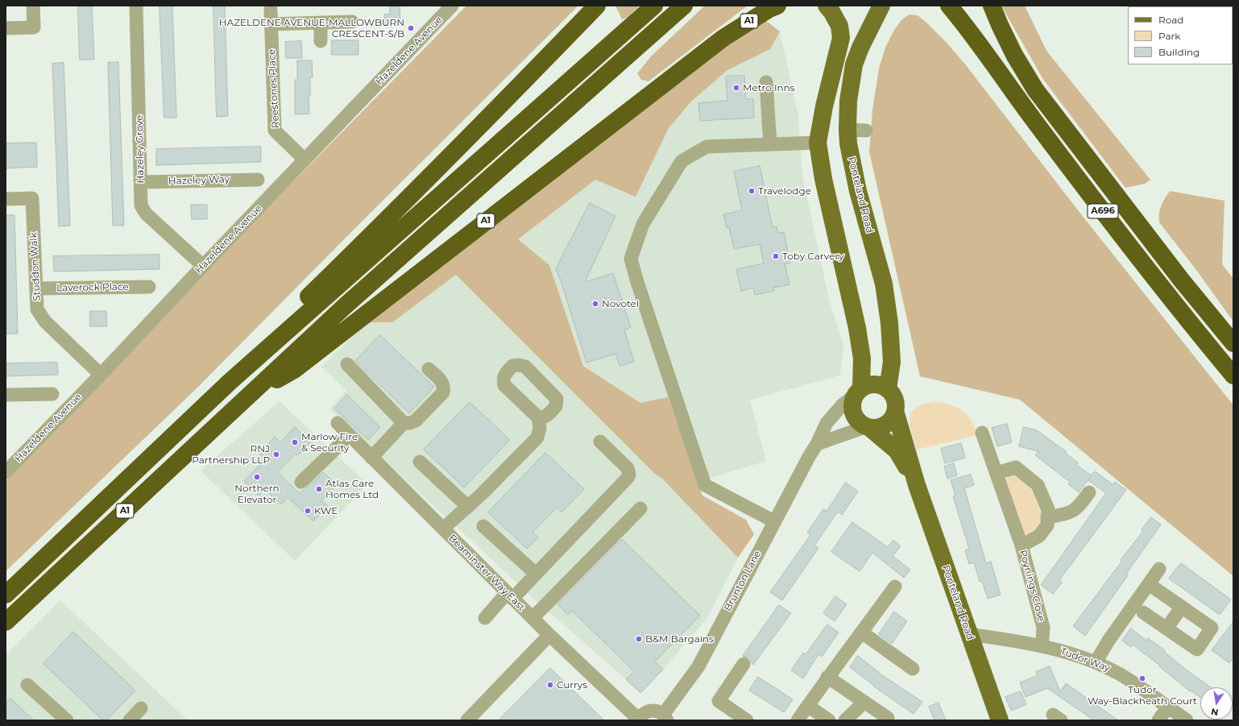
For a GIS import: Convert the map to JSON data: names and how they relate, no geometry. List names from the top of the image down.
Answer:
{
  "streets": {
    "highway": ["A1", "A696"],
    "main road": ["Ponteland Road"],
    "street": [
      "Hazeldene Avenue",
      "Reestones Place",
      "Hazeley Grove",
      "Hazeley Way",
      "Studdon Walk",
      "Laverock Place",
      "Beaminster Way East",
      "Brunton Lane",
      "Poynings Close",
      "Tudor Way"
    ]
  },
  "crossings": [
    ["Hazeldene Avenue", "Reestones Place"],
    ["Hazeldene Avenue", "Hazeley Grove"],
    ["Hazeldene Avenue", "Studdon Walk"],
    ["Hazeley Grove", "Hazeley Way"],
    ["Ponteland Road", "Brunton Lane"],
    ["Ponteland Road", "Tudor Way"],
    ["Studdon Walk", "Laverock Place"],
    ["Beaminster Way East", "Brunton Lane"],
    ["Poynings Close", "Tudor Way"]
  ],
  "places": [
    "HAZELDENE AVENUE-MALLOWBURN CRESCENT-S/B",
    "Metro Inns",
    "Travelodge",
    "Toby Carvery",
    "Novotel",
    "Marlow Fire & Security",
    "RNJ Partnership LLP",
    "Northern Elevator",
    "Atlas Care Homes Ltd",
    "KWE",
    "B&M Bargains",
    "Tudor Way-Blackheath Court",
    "Currys"
  ],
  "legend": ["Road", "Park", "Building"],
  "north": "bottom"
}
